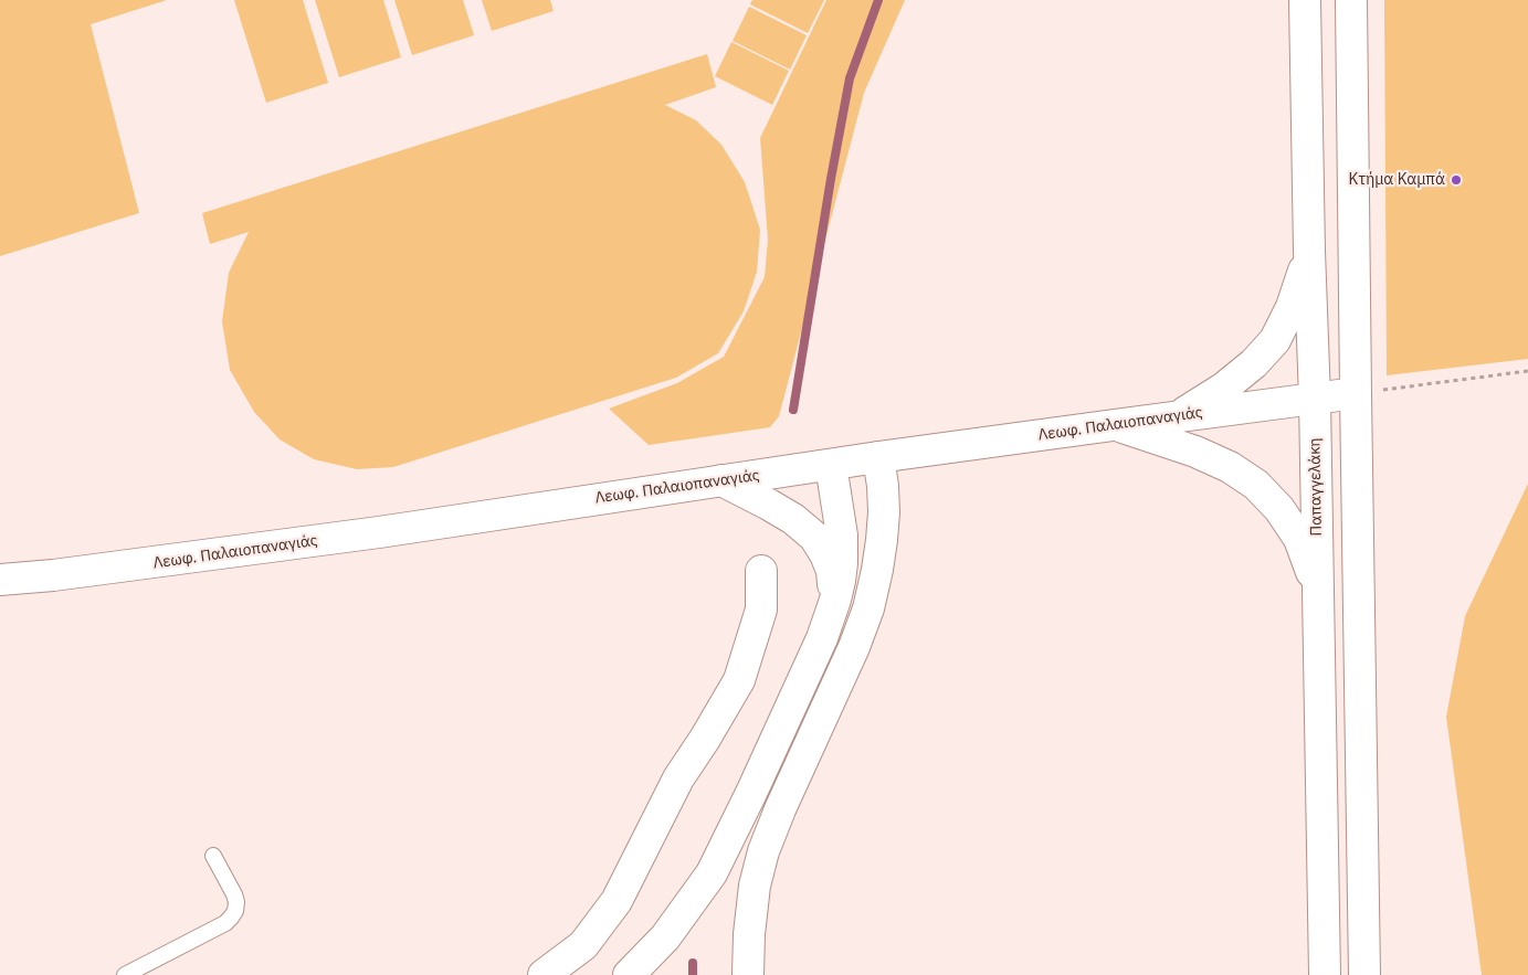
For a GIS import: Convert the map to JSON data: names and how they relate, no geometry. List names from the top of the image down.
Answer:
{
  "streets": {
    "main road": ["Λεωφ. Παλαιοπαναγιάς", "Παπαγγελάκη"]
  },
  "crossings": [
    ["Λεωφ. Παλαιοπαναγιάς", "Παπαγγελάκη"]
  ],
  "places": ["Kτήμα Καμπά"]
}
